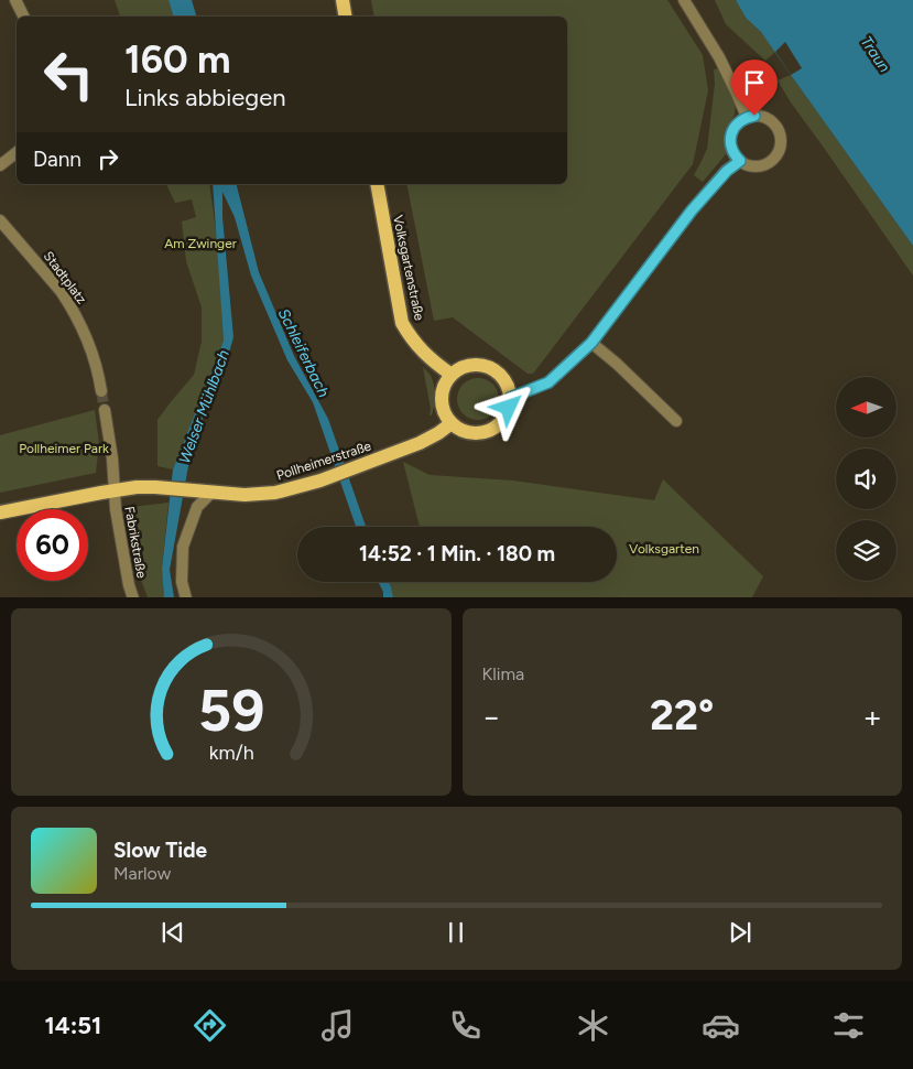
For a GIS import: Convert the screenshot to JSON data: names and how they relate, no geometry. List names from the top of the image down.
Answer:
{
  "streets": {
    "main road": ["Volksgartenstraße", "Pollheimerstraße"],
    "street": ["Stadtplatz", "Fabrikstraße"]
  },
  "crossings": [
    ["Volksgartenstraße", "Pollheimerstraße"],
    ["Pollheimerstraße", "Fabrikstraße"]
  ],
  "water": ["Traun", "Schleiferbach", "Welser Mühlbach"],
  "parks": ["Am Zwinger", "Pollheimer Park", "Volksgarten"],
  "north": "left",
  "page": {
    "turn": ["160 m", "Links abbiegen"],
    "then": "Dann",
    "limit": "60",
    "trip": "14:52 · 1 Min. · 180 m",
    "tile": "Klima",
    "heat": ["−", "22°", "+"],
    "song": ["Slow Tide", "Marlow"],
    "tabs": "14:51",
    "gauge": ["59", "km/h"]
  }
}
